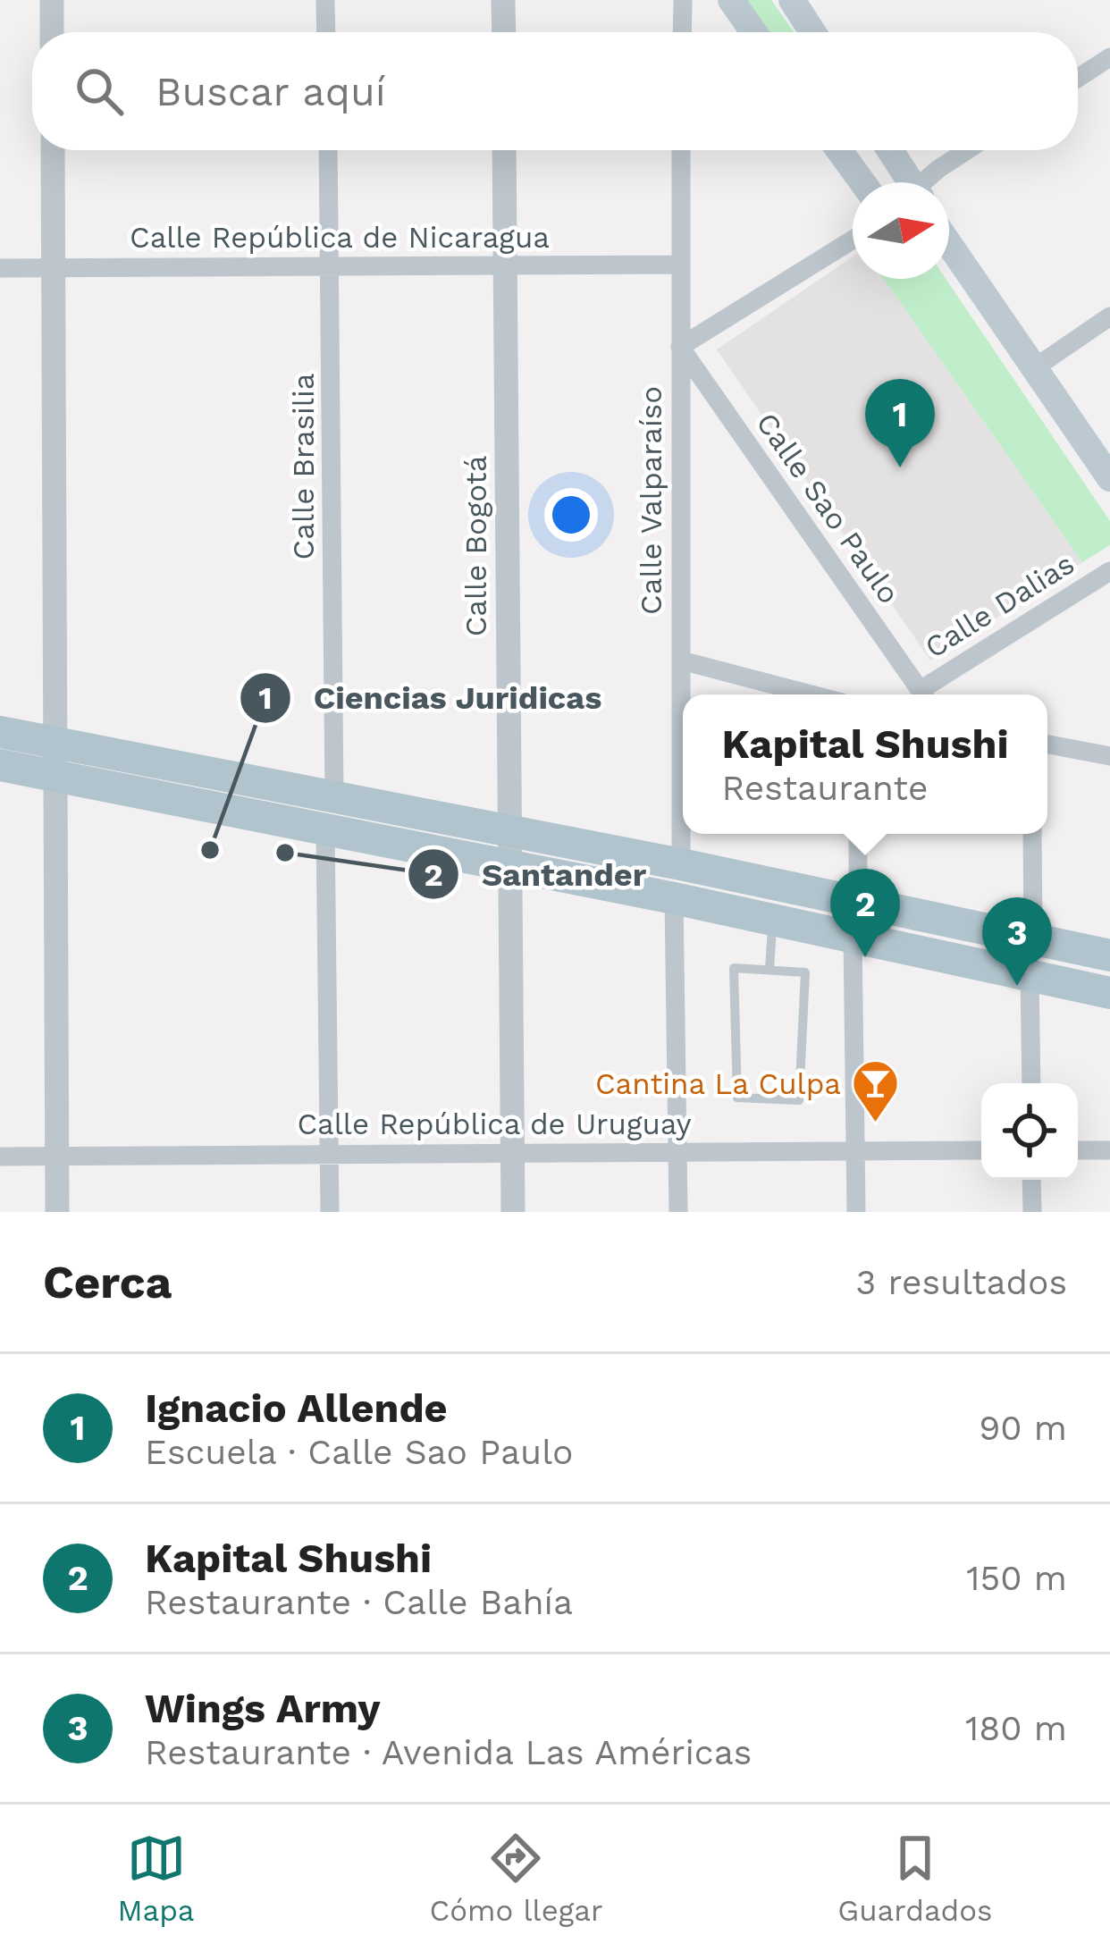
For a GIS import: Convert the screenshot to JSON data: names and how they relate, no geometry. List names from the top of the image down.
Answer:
{
  "streets": {
    "street": [
      "Calle República de Nicaragua",
      "Calle Brasilia",
      "Calle Valparaíso",
      "Calle Sao Paulo",
      "Calle Bogotá",
      "Calle Dalias",
      "Calle República de Uruguay"
    ]
  },
  "crossings": [
    ["Calle República de Nicaragua", "Calle Brasilia"],
    ["Calle República de Nicaragua", "Calle Valparaíso"],
    ["Calle República de Nicaragua", "Calle Bogotá"],
    ["Calle Brasilia", "Calle República de Uruguay"],
    ["Calle Valparaíso", "Calle Sao Paulo"],
    ["Calle Bogotá", "Calle República de Uruguay"]
  ],
  "places": {
    "other": ["Ciencias Juridicas", "Santander"],
    "bar": ["Cantina La Culpa"]
  },
  "north": "right",
  "page": {
    "search": "Buscar aquí",
    "pins": ["1", "2", "3"],
    "popup": ["Kapital Shushi", "Restaurante"],
    "heading": ["Cerca", "3 resultados"],
    "list": [
      {
        "mark": "1",
        "name": "Ignacio Allende",
        "note": "Escuela · Calle Sao Paulo",
        "value": "90 m"
      },
      {
        "mark": "2",
        "name": "Kapital Shushi",
        "note": "Restaurante · Calle Bahía",
        "value": "150 m"
      },
      {
        "mark": "3",
        "name": "Wings Army",
        "note": "Restaurante · Avenida Las Américas",
        "value": "180 m"
      }
    ],
    "nav": ["Mapa", "Cómo llegar", "Guardados"]
  }
}
